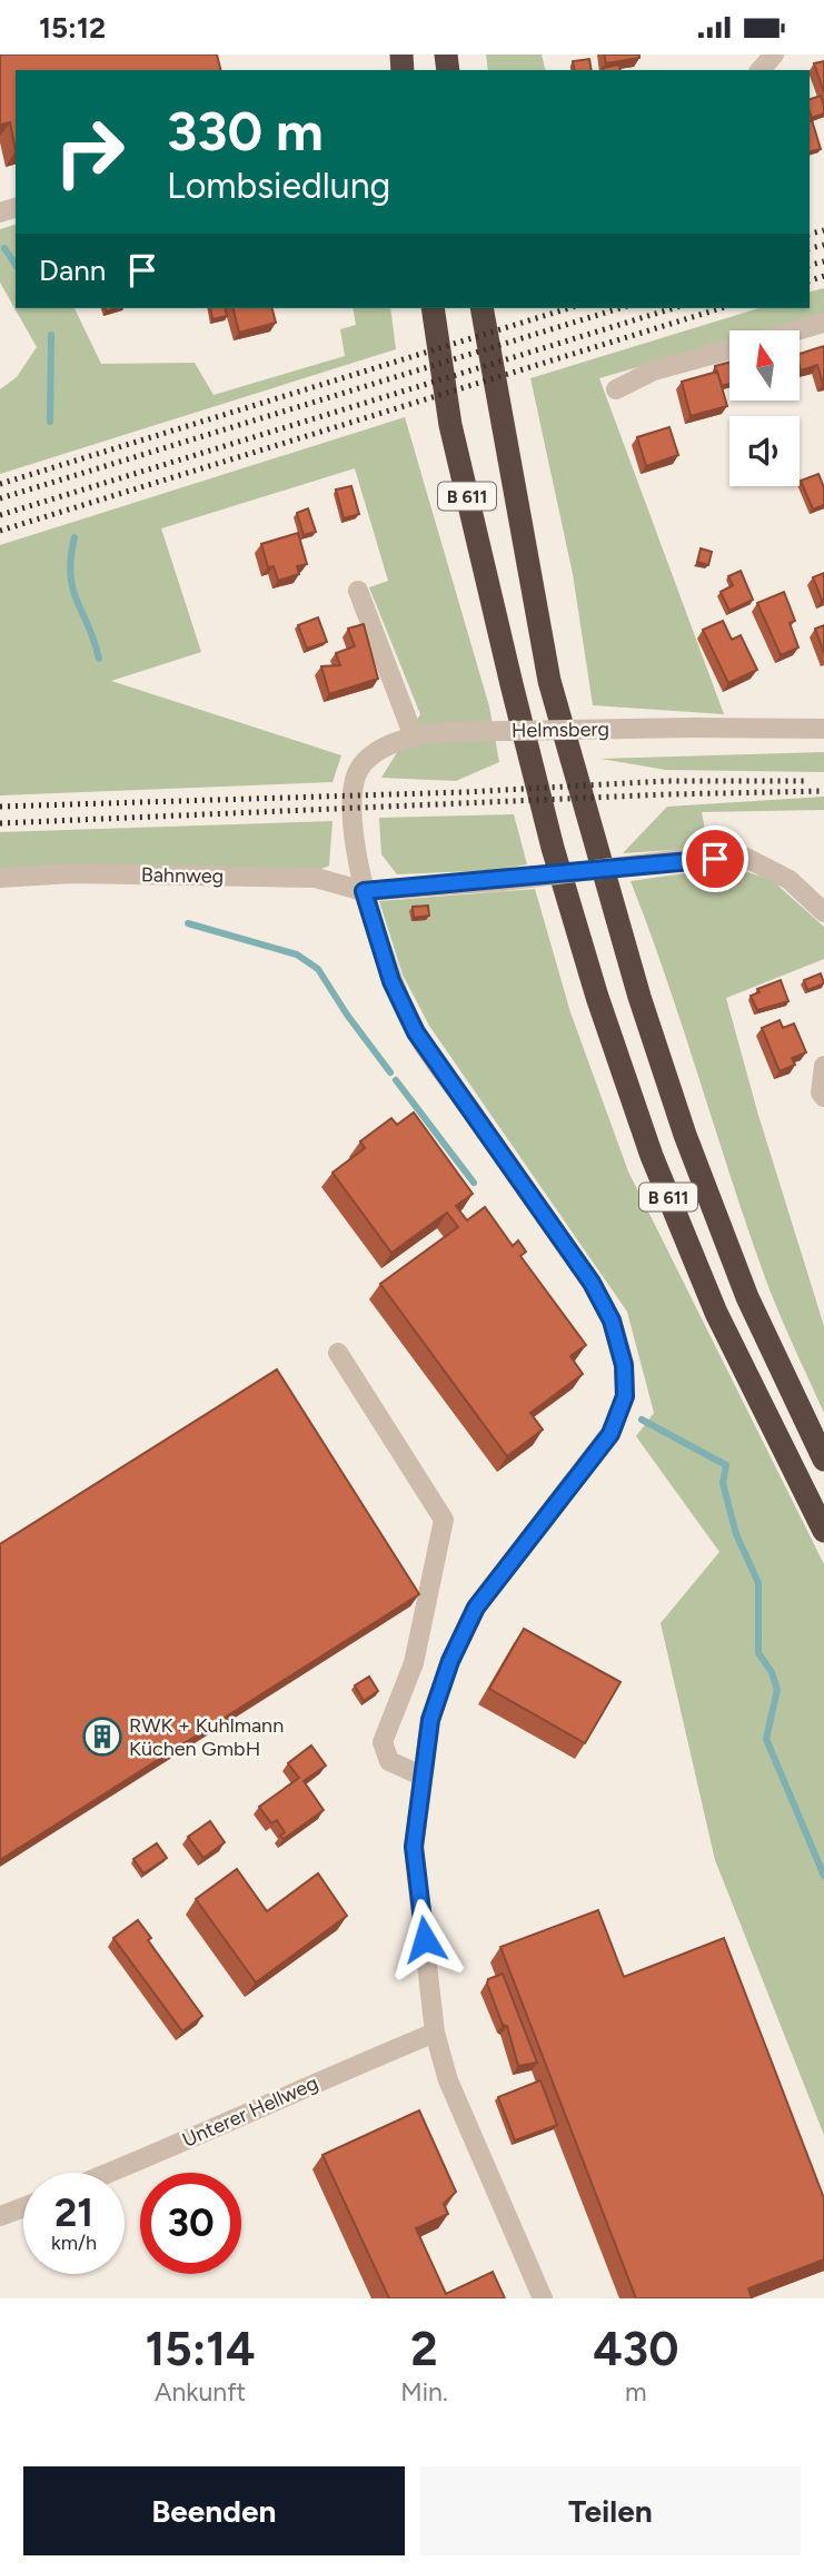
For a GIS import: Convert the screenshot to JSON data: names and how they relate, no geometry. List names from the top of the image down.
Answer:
{
  "streets": {
    "highway": ["B 611"],
    "street": ["Helmsberg", "Bahnweg", "Unterer Hellweg"]
  },
  "crossings": [
    ["Helmsberg", "Bahnweg"]
  ],
  "places": {
    "building": ["RWK + Kuhlmann Küchen GmbH"]
  },
  "north": "top",
  "page": {
    "status": "15:12",
    "turn": ["330 m", "Lombsiedlung"],
    "then": "Dann",
    "speed": "21 km/h",
    "limit": "30",
    "eta": [
      "15:14",
      "Ankunft",
      "2",
      "Min.",
      "430",
      "m"
    ],
    "buttons": ["Beenden", "Teilen"]
  }
}
